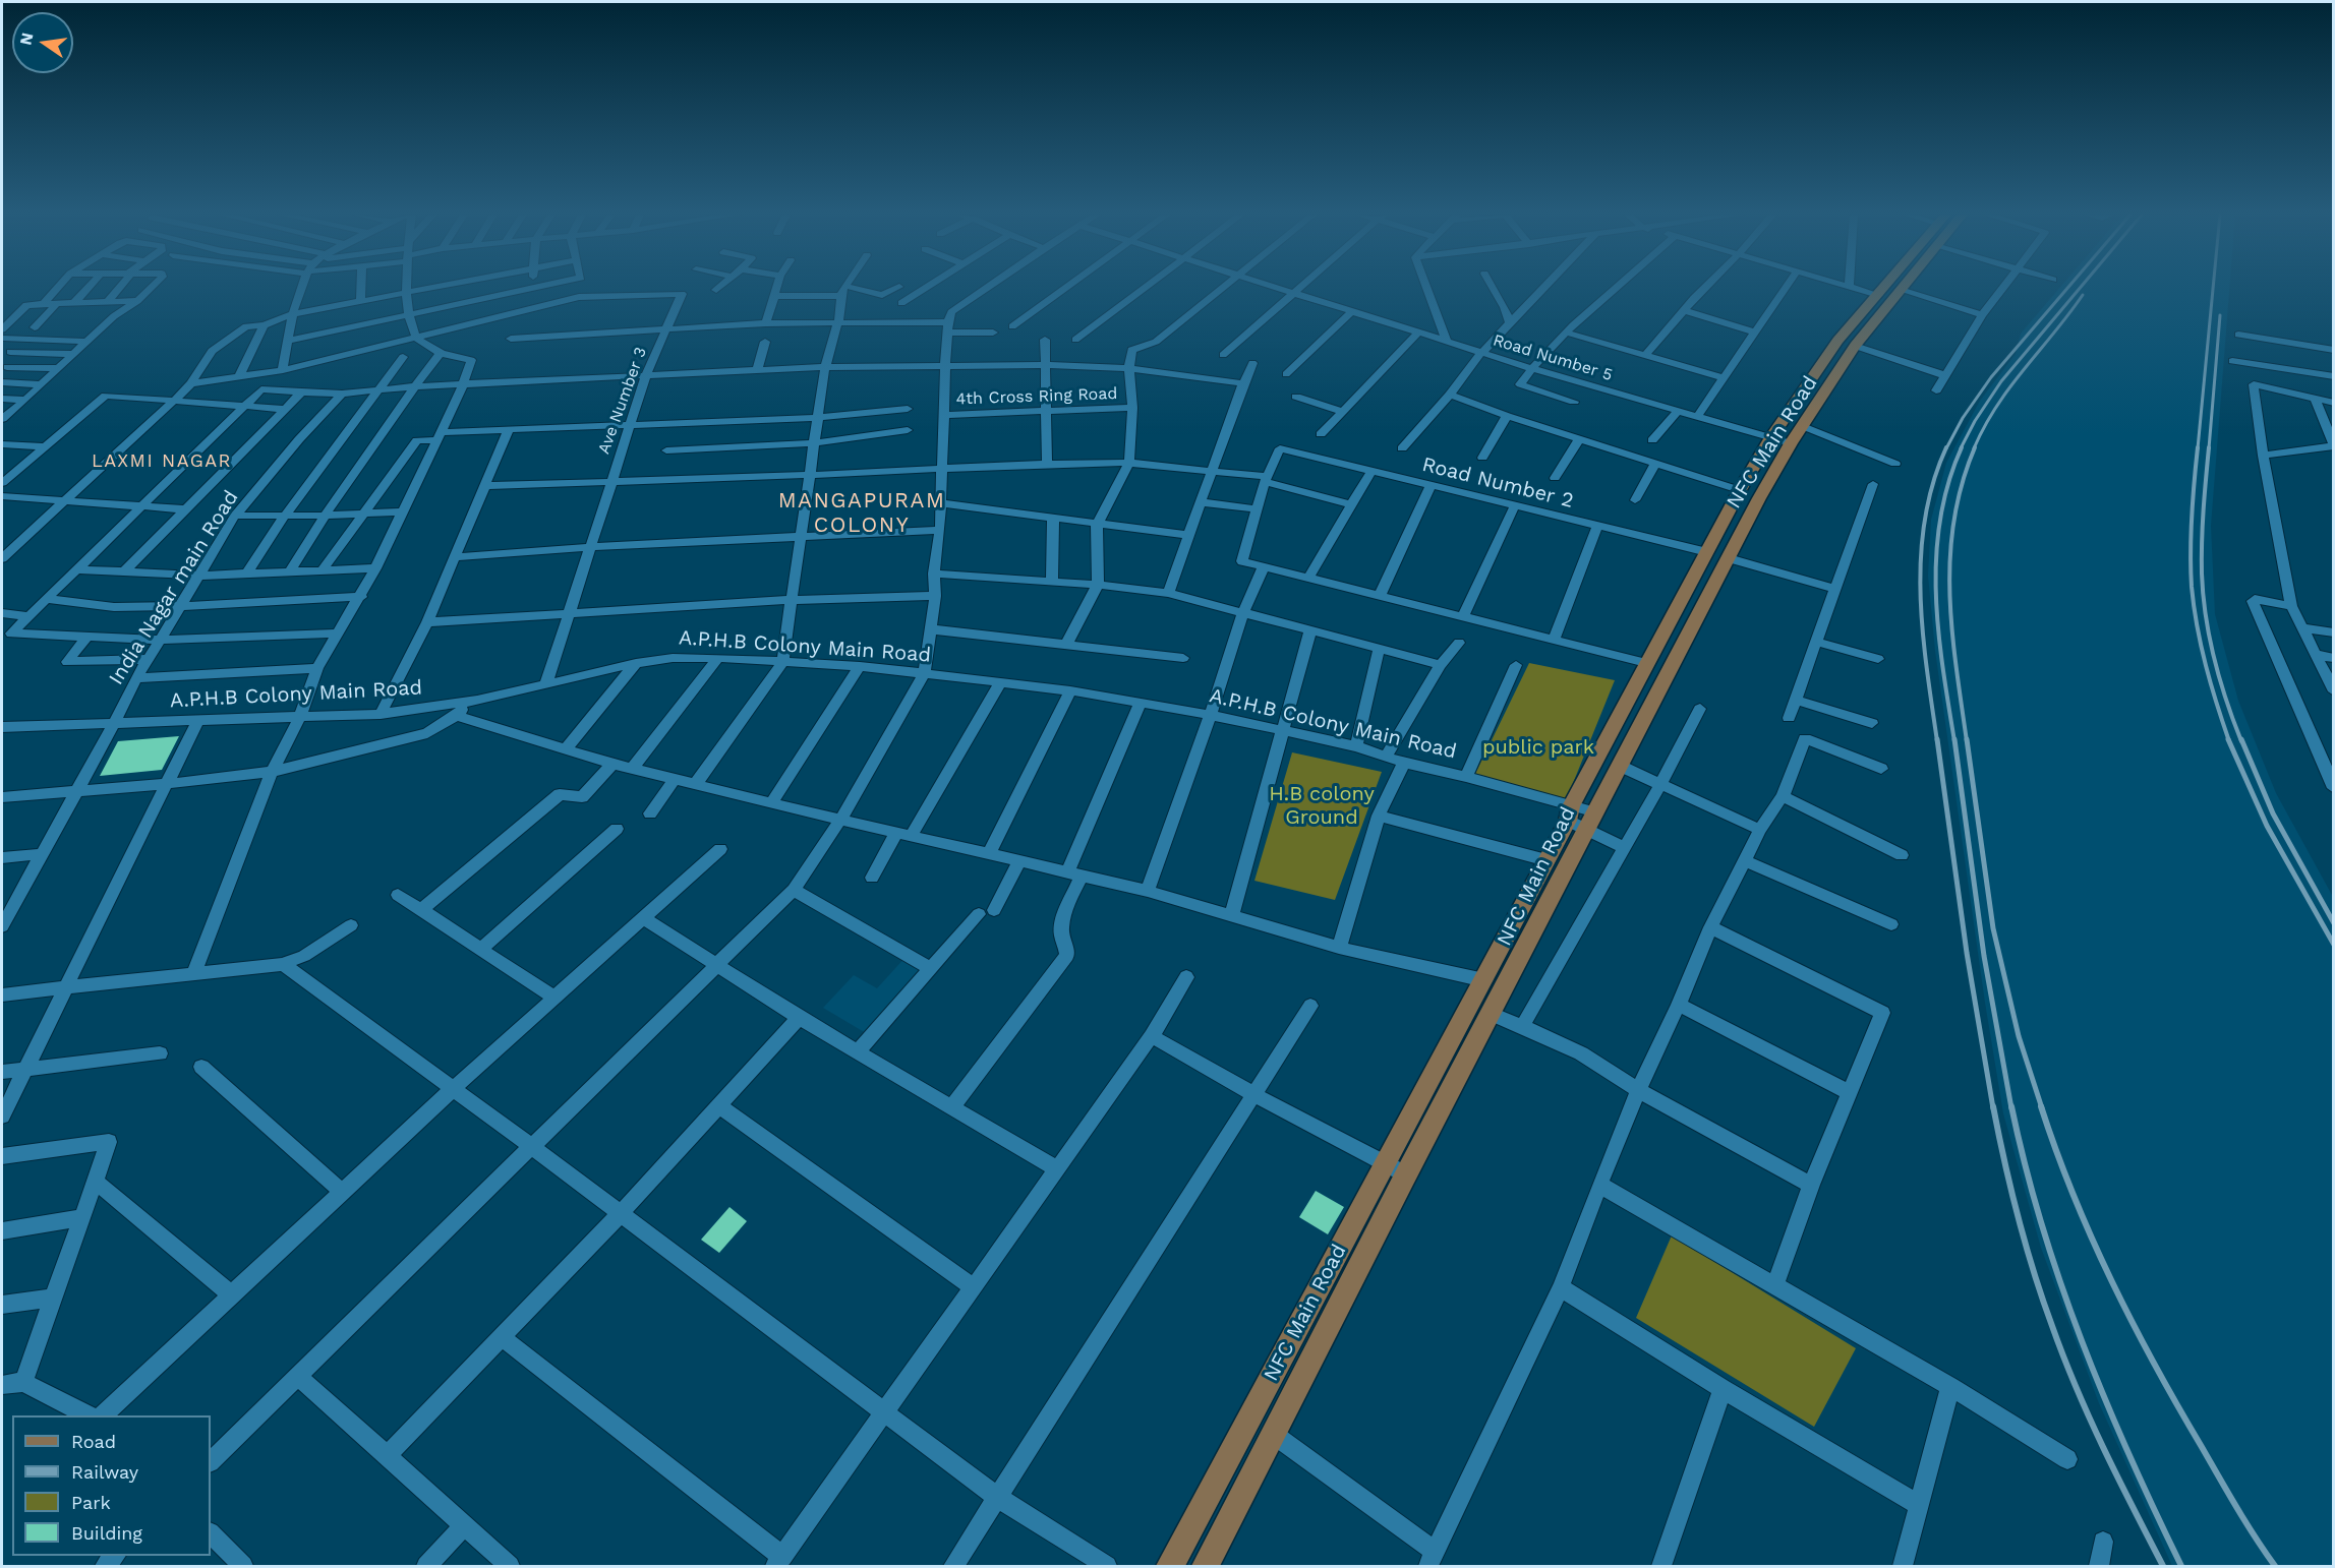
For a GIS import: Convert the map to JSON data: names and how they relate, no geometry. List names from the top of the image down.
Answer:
{
  "streets": {
    "main road": ["NFC Main Road"],
    "street": [
      "Road Number 5",
      "4th Cross Ring Road",
      "Ave Number 3",
      "Road Number 2",
      "India Nagar main Road",
      "A.P.H.B Colony Main Road"
    ]
  },
  "crossings": [
    ["Road Number 5", "NFC Main Road"],
    ["Ave Number 3", "A.P.H.B Colony Main Road"],
    ["NFC Main Road", "Road Number 2"],
    ["NFC Main Road", "A.P.H.B Colony Main Road"],
    ["India Nagar main Road", "A.P.H.B Colony Main Road"]
  ],
  "districts": ["LAXMI NAGAR", "MANGAPURAM COLONY"],
  "parks": ["public park", "H.B colony Ground"],
  "legend": [
    "Road",
    "Railway",
    "Park",
    "Building"
  ],
  "north": "left"
}
